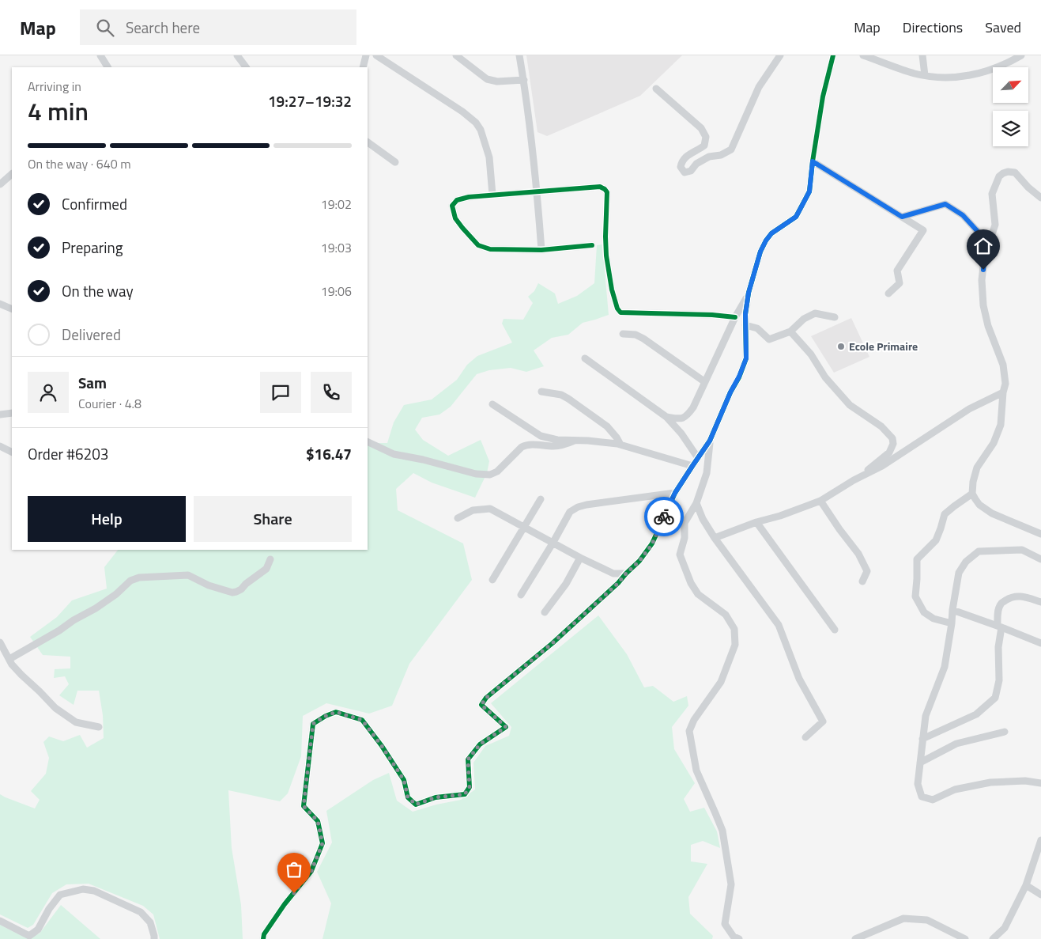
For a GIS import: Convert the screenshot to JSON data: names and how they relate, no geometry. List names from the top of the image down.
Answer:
{
  "places": ["Ecole Primaire"],
  "north": "top right",
  "page": {
    "header": "Map",
    "search": "Search here",
    "nav": ["Map", "Directions", "Saved"],
    "heading": ["4 min", "Arriving in", "19:27–19:32"],
    "panel": [
      "Sam",
      "Courier · 4.8",
      "Order #6203",
      "$16.47"
    ],
    "bar": "On the way · 640 m",
    "list": [
      ["Confirmed", "19:02"],
      ["Preparing", "19:03"],
      ["On the way", "19:06"],
      "Delivered"
    ],
    "buttons": ["Help", "Share"]
  }
}
